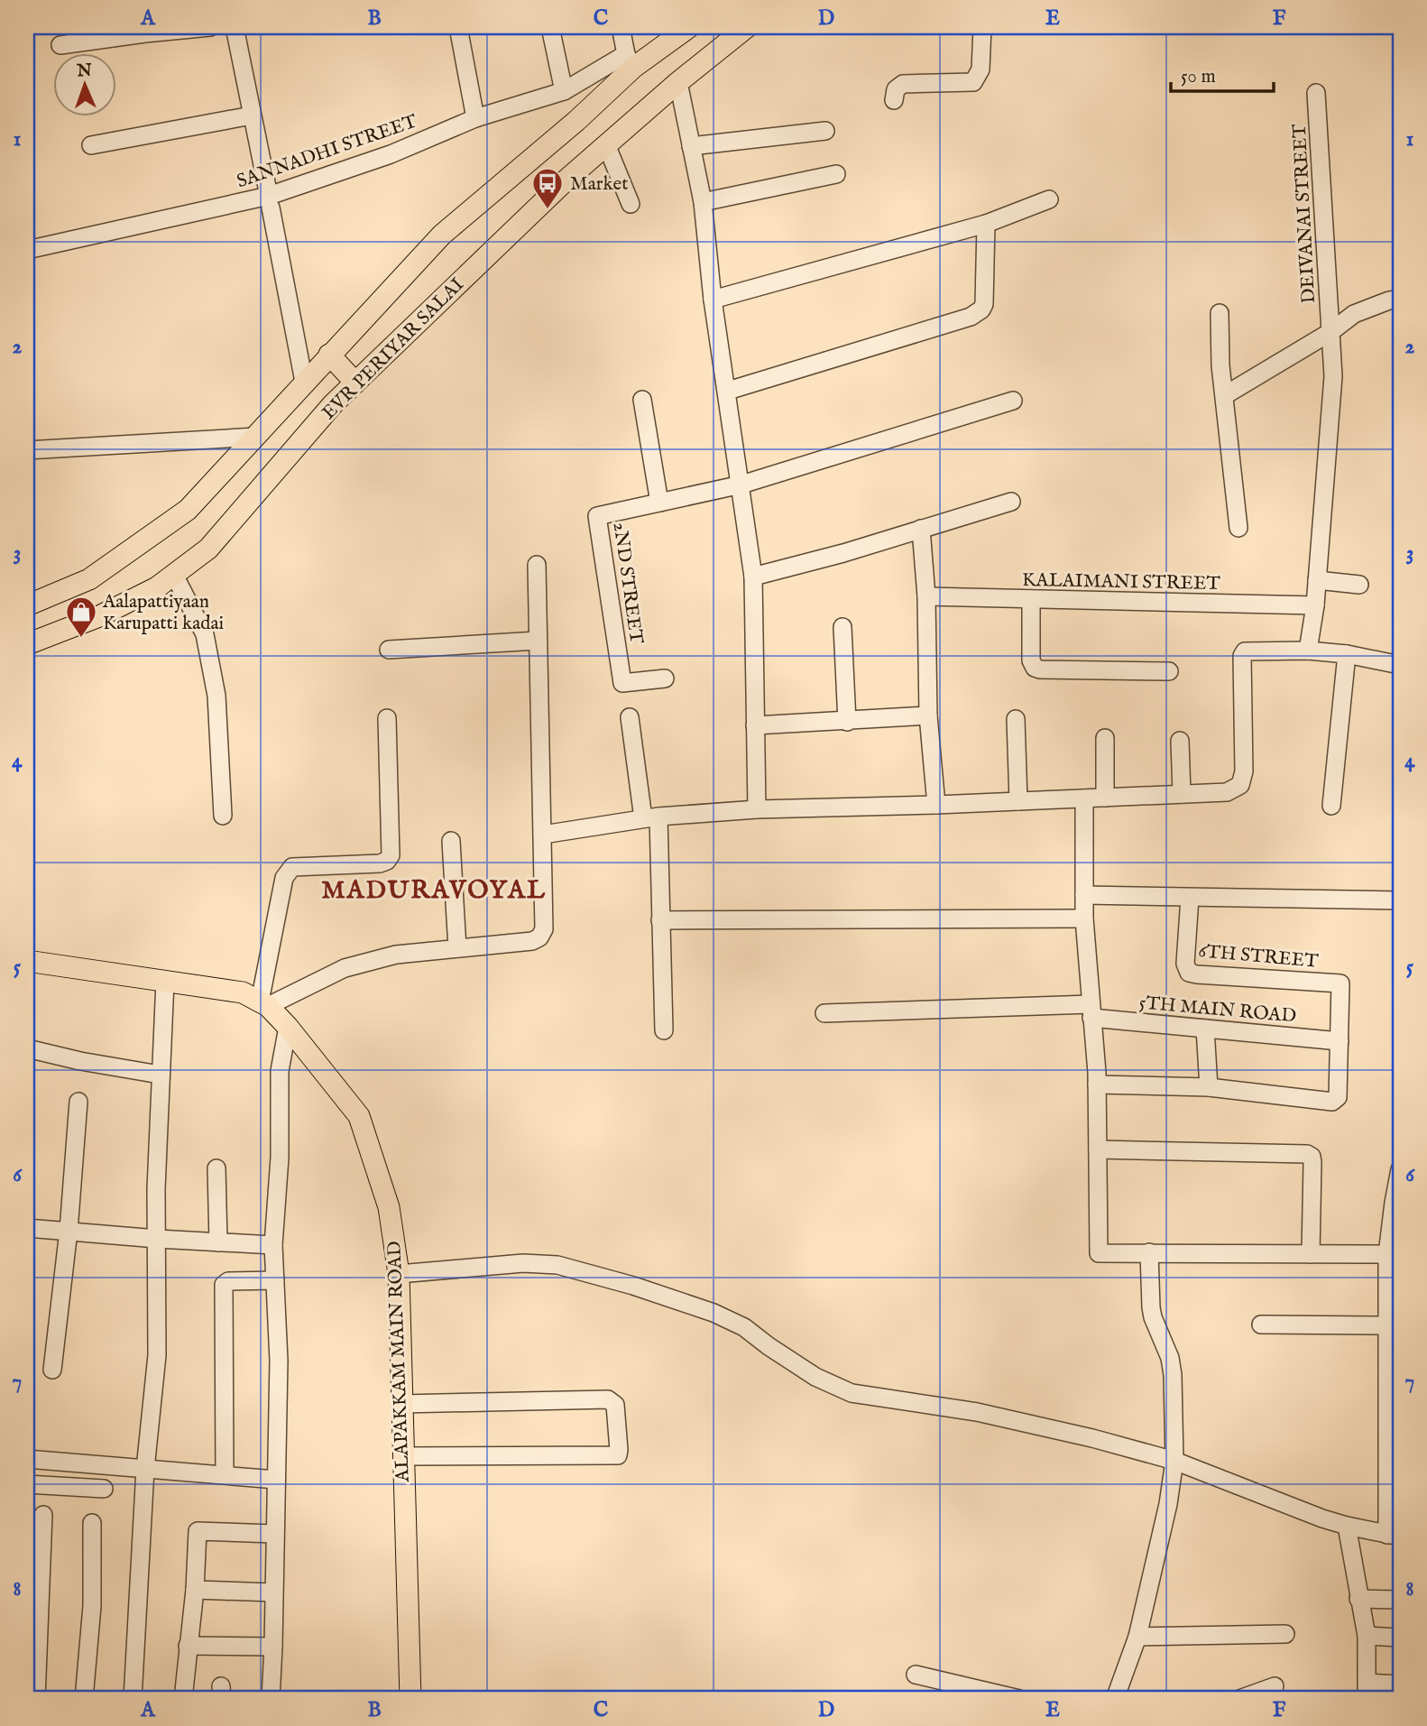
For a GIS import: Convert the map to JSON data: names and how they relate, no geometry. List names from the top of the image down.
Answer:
{
  "streets": {
    "main road": ["EVR PERIYAR SALAI", "ALAPAKKAM MAIN ROAD"],
    "street": [
      "SANNADHI STREET",
      "DEIVANAI STREET",
      "KALAIMANI STREET",
      "2ND STREET",
      "6TH STREET",
      "5TH MAIN ROAD"
    ]
  },
  "crossings": [
    ["SANNADHI STREET", "EVR PERIYAR SALAI"],
    ["DEIVANAI STREET", "KALAIMANI STREET"],
    ["6TH STREET", "5TH MAIN ROAD"]
  ],
  "districts": ["MADURAVOYAL"],
  "places": {
    "bus stop": ["Market"],
    "shop": ["Aalapattiyaan Karupatti kadai"]
  },
  "scale_bar": "50 m",
  "north": "top",
  "grid": {
    "columns": [
      "A",
      "B",
      "C",
      "D",
      "E",
      "F"
    ],
    "rows": [
      "1",
      "2",
      "3",
      "4",
      "5",
      "6",
      "7",
      "8"
    ]
  }
}
